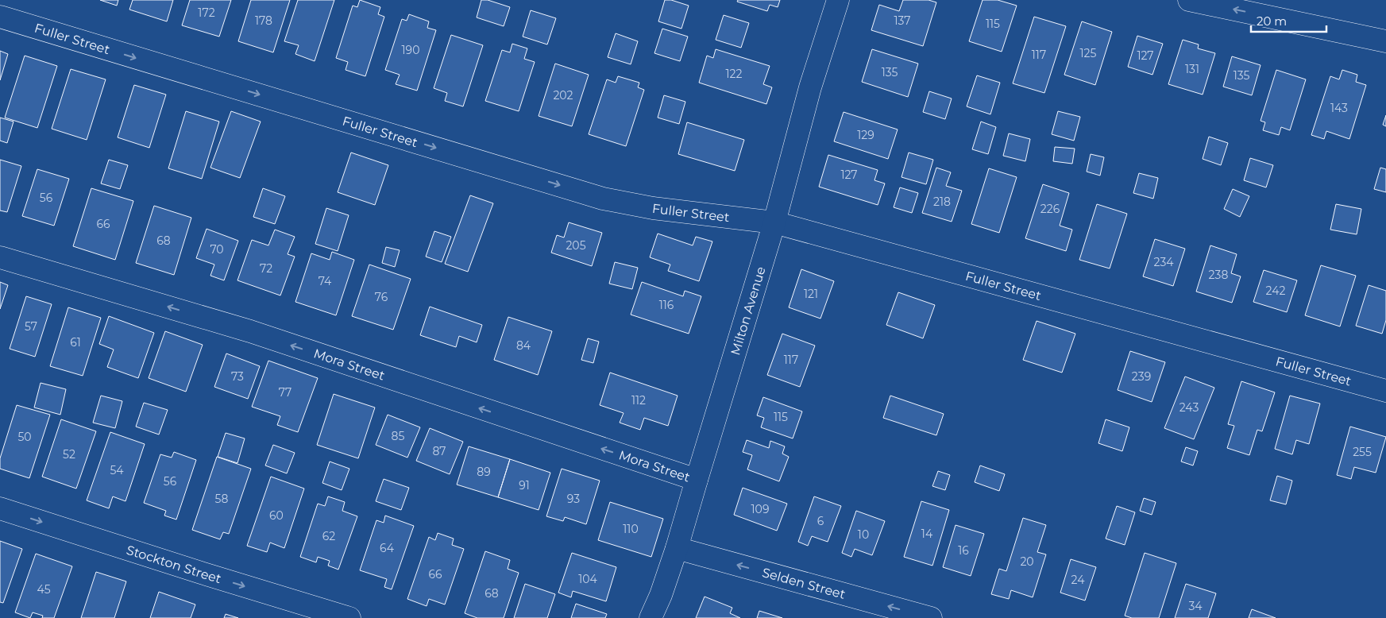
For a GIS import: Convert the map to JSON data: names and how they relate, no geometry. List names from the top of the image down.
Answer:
{
  "streets": {
    "street": [
      "Fuller Street",
      "Milton Avenue",
      "Mora Street",
      "Stockton Street",
      "Selden Street"
    ]
  },
  "crossings": [
    ["Fuller Street", "Milton Avenue"],
    ["Milton Avenue", "Mora Street"],
    ["Milton Avenue", "Selden Street"]
  ],
  "one_way": [
    "Fuller Street",
    "Mora Street",
    "Stockton Street",
    "Selden Street"
  ],
  "house_numbers": [
    "172",
    "178",
    "137",
    "115",
    "190",
    "125",
    "117",
    "127",
    "131",
    "135",
    "122",
    "135",
    "202",
    "143",
    "129",
    "127",
    "56",
    "218",
    "226",
    "66",
    "68",
    "205",
    "70",
    "234",
    "72",
    "238",
    "74",
    "242",
    "121",
    "76",
    "116",
    "57",
    "61",
    "84",
    "117",
    "73",
    "239",
    "77",
    "112",
    "243",
    "115",
    "85",
    "50",
    "87",
    "255",
    "52",
    "54",
    "89",
    "56",
    "91",
    "58",
    "93",
    "109",
    "60",
    "6",
    "110",
    "14",
    "10",
    "62",
    "64",
    "16",
    "20",
    "66",
    "104",
    "24",
    "45",
    "68",
    "34"
  ],
  "scale_bar": "20 m"
}
